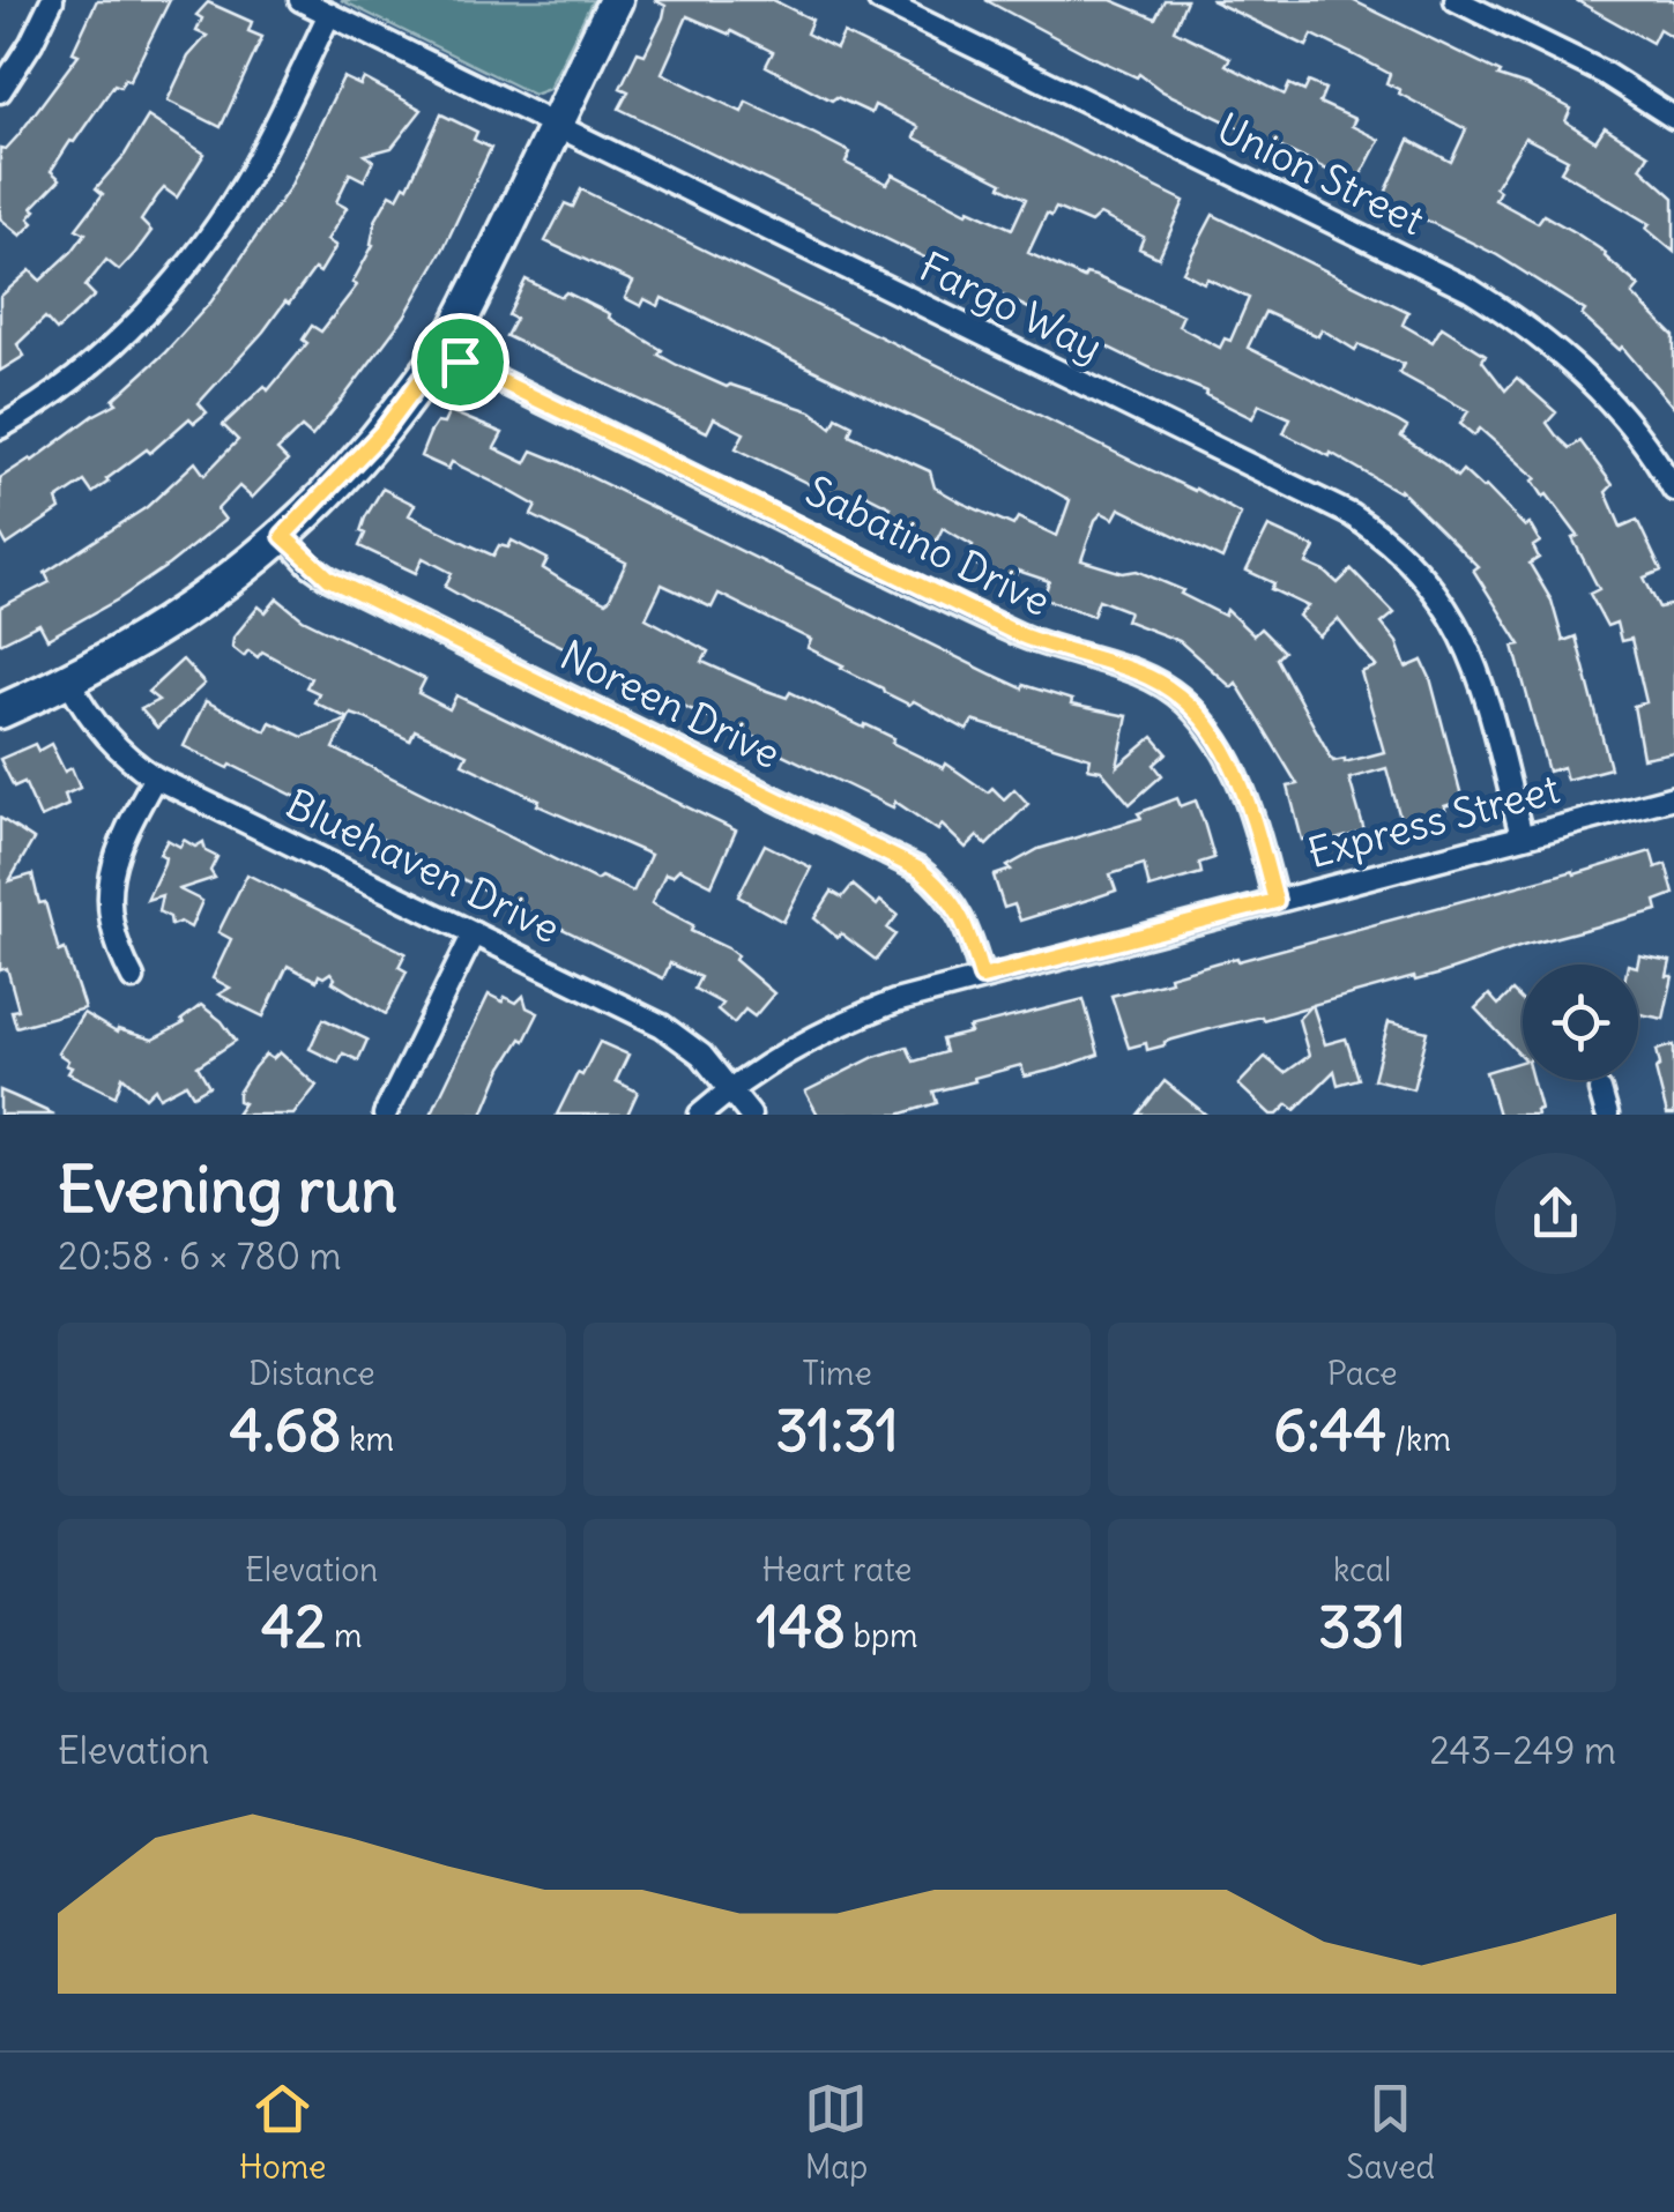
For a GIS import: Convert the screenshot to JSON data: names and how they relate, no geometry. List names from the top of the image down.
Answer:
{
  "streets": {
    "street": [
      "Union Street",
      "Fargo Way",
      "Sabatino Drive",
      "Noreen Drive",
      "Express Street",
      "Bluehaven Drive"
    ]
  },
  "crossings": [
    ["Fargo Way", "Express Street"],
    ["Sabatino Drive", "Express Street"],
    ["Noreen Drive", "Express Street"],
    ["Express Street", "Bluehaven Drive"]
  ],
  "page": {
    "heading": ["Evening run", "20:58 · 6 × 780 m"],
    "stats": [
      ["Distance", "4.68 km"],
      ["Time", "31:31"],
      ["Pace", "6:44 /km"],
      ["Elevation", "42 m"],
      ["Heart rate", "148 bpm"],
      ["kcal", "331"]
    ],
    "chart": ["Elevation", "243–249 m"],
    "tabs": ["Home", "Map", "Saved"]
  }
}
